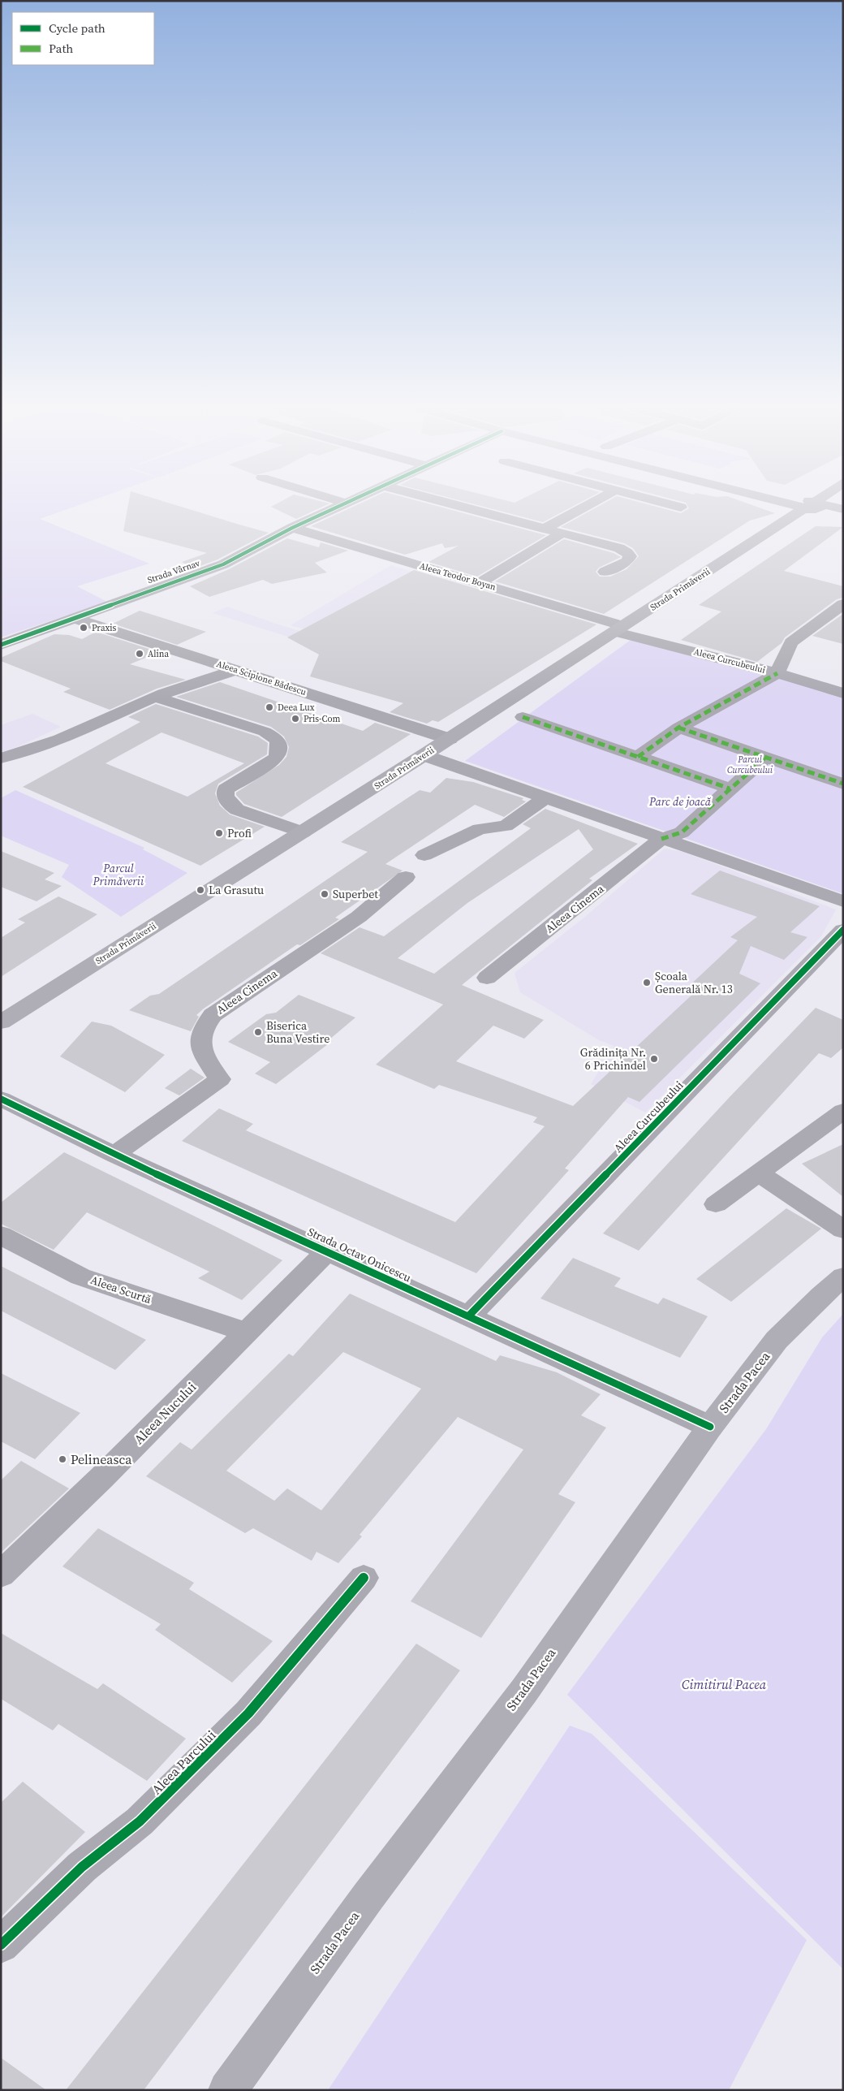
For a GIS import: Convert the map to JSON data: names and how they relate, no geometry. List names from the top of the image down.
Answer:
{
  "streets": {
    "main road": ["Strada Primăverii", "Strada Pacea"],
    "street": [
      "Strada Vârnav",
      "Aleea Teodor Boyan",
      "Aleea Curcubeului",
      "Aleea Scipione Bădescu",
      "Aleea Cinema",
      "Strada Octav Onicescu",
      "Aleea Scurtă",
      "Aleea Nucului",
      "Aleea Parcului"
    ]
  },
  "crossings": [
    ["Strada Vârnav", "Aleea Teodor Boyan"],
    ["Strada Vârnav", "Aleea Scipione Bădescu"],
    ["Aleea Teodor Boyan", "Strada Primăverii"],
    ["Aleea Teodor Boyan", "Aleea Curcubeului"],
    ["Strada Primăverii", "Aleea Curcubeului"],
    ["Strada Primăverii", "Aleea Scipione Bădescu"],
    ["Aleea Curcubeului", "Strada Octav Onicescu"],
    ["Aleea Cinema", "Strada Octav Onicescu"],
    ["Strada Octav Onicescu", "Strada Pacea"],
    ["Strada Octav Onicescu", "Aleea Nucului"],
    ["Aleea Scurtă", "Aleea Nucului"]
  ],
  "parks": [
    "Parcul Curcubeului",
    "Parc de joacă",
    "Parcul Primăverii",
    "Cimitirul Pacea"
  ],
  "places": [
    "Praxis",
    "Alina",
    "Deea Lux",
    "Pris-Com",
    "Profi",
    "La Grasutu",
    "Superbet",
    "Școala Generală Nr. 13",
    "Biserica Buna Vestire",
    "Grădinița Nr. 6 Prichindel",
    "Pelineasca"
  ],
  "legend": ["Cycle path", "Path"]
}
